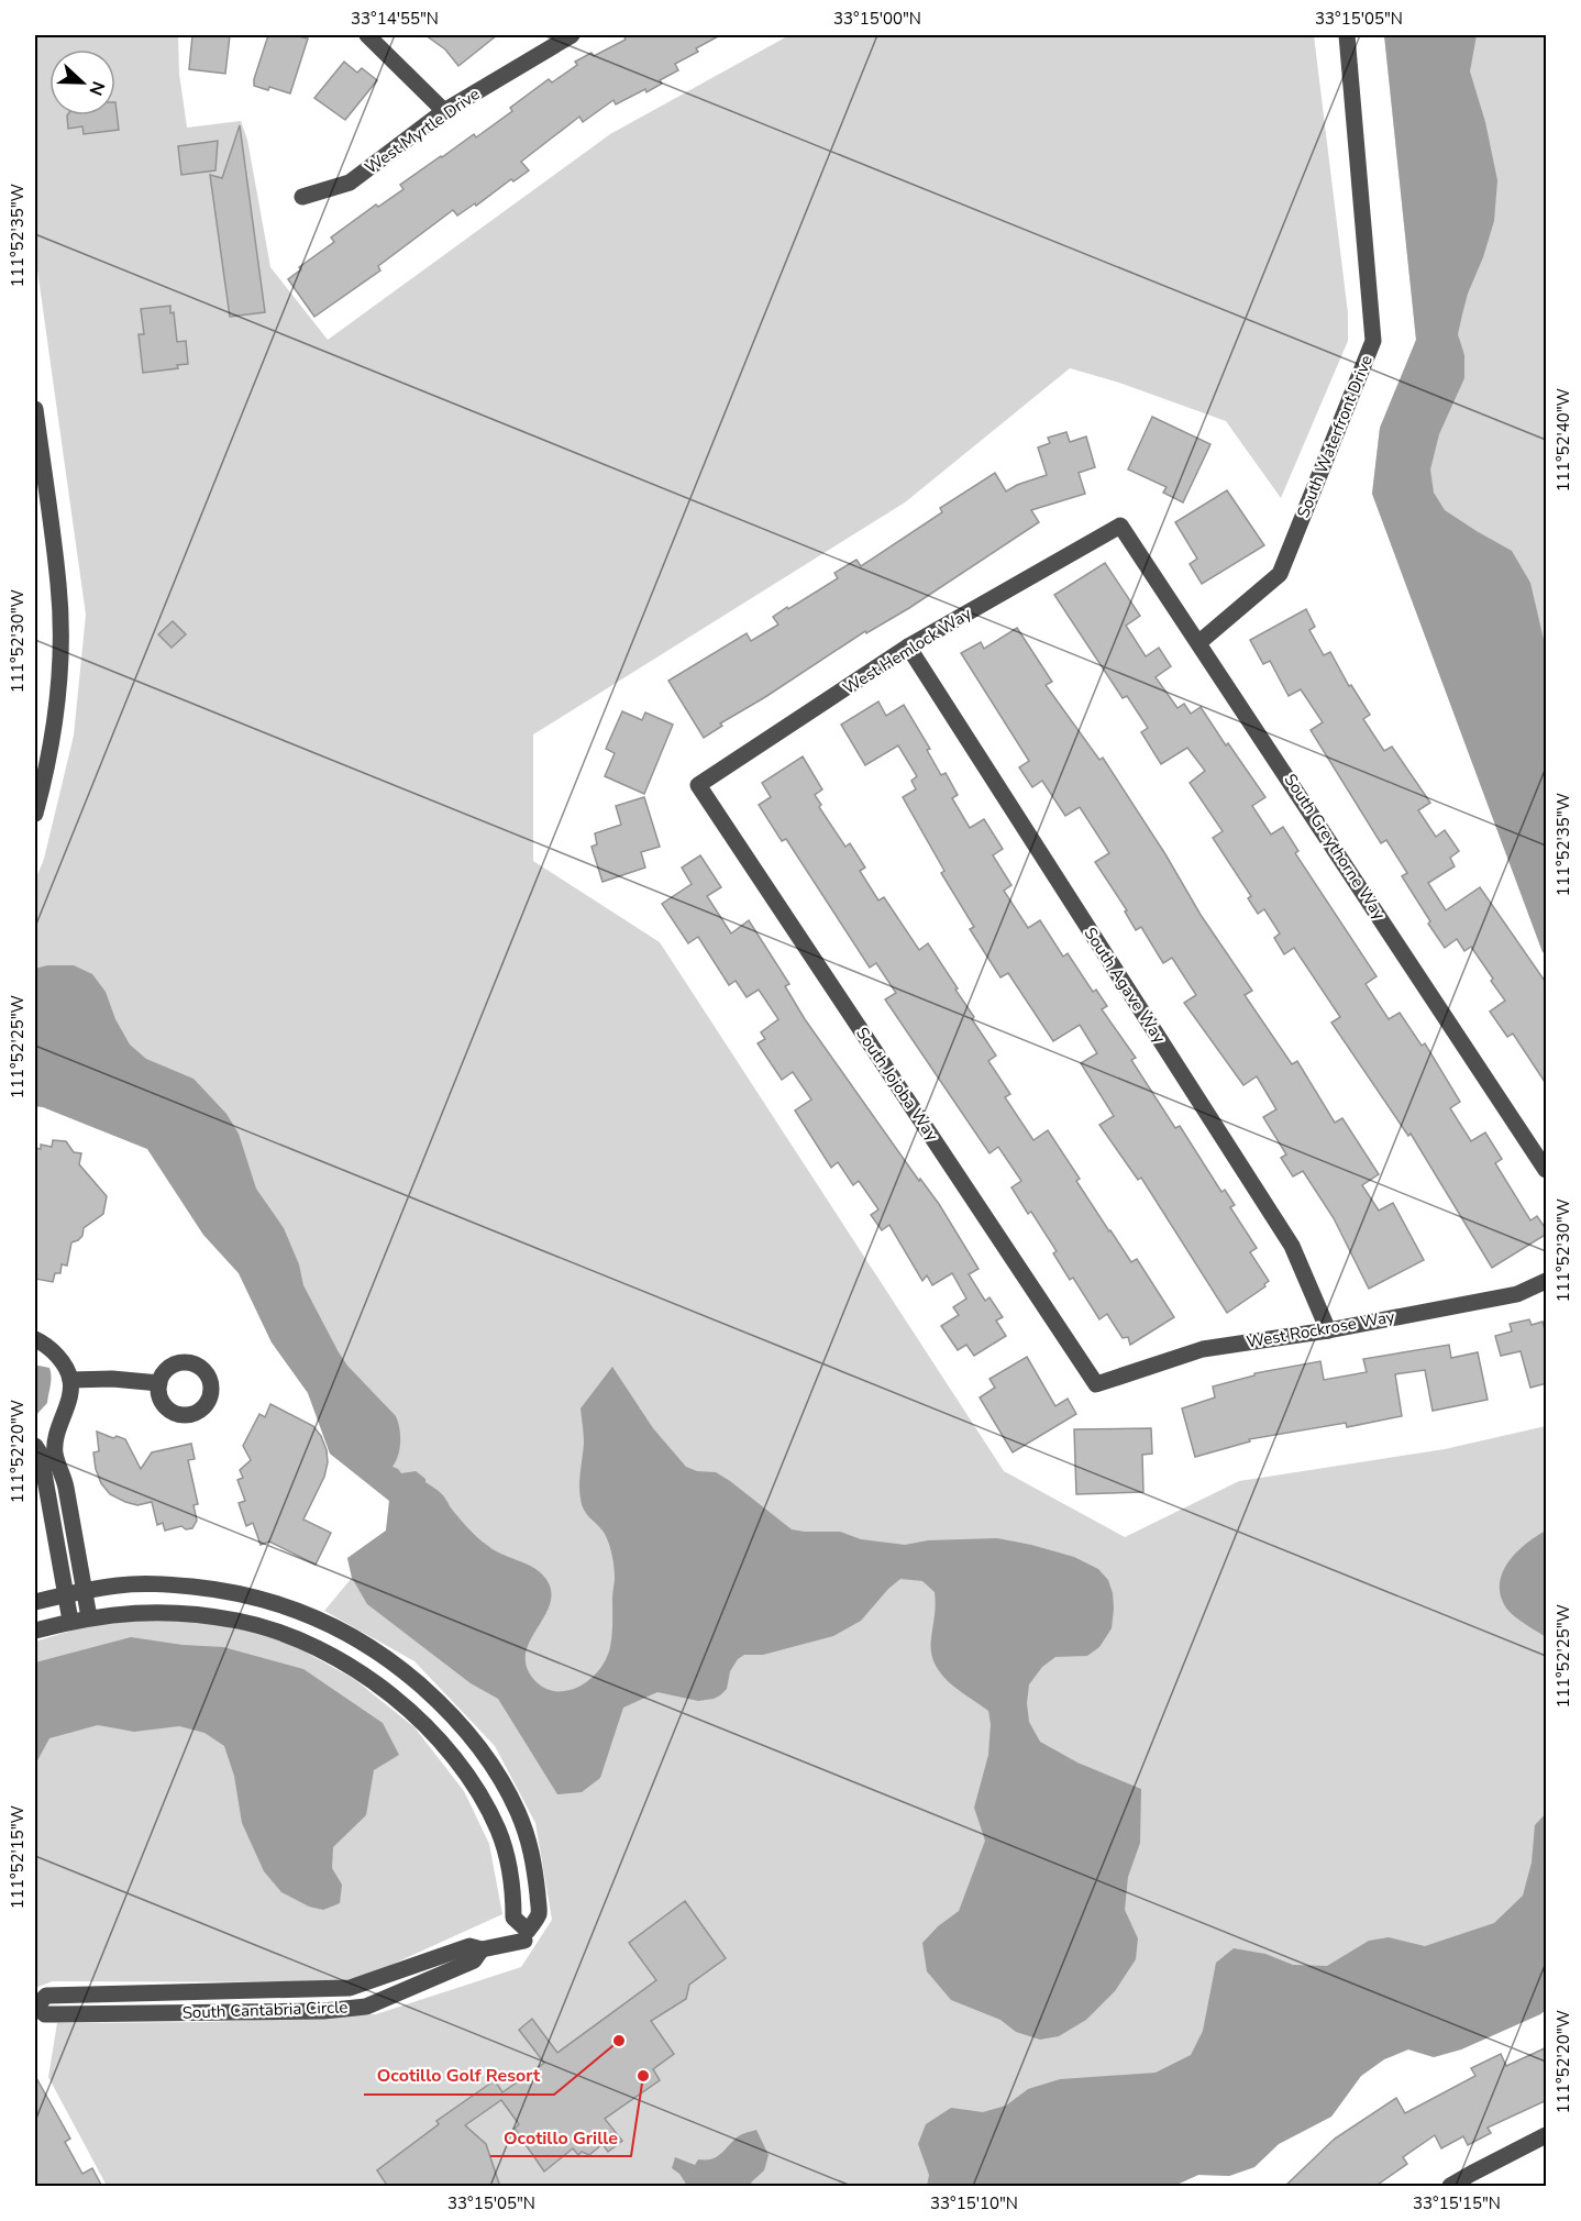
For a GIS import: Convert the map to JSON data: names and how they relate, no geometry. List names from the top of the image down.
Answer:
{
  "streets": {
    "street": [
      "West Myrtle Drive",
      "South Waterfront Drive",
      "West Hemlock Way",
      "South Greythorne Way",
      "South Agave Way",
      "South Jojoba Way",
      "West Rockrose Way",
      "South Cantabria Circle"
    ]
  },
  "crossings": [
    ["South Waterfront Drive", "South Greythorne Way"],
    ["West Hemlock Way", "South Greythorne Way"],
    ["West Hemlock Way", "South Agave Way"],
    ["West Hemlock Way", "South Jojoba Way"],
    ["South Agave Way", "West Rockrose Way"],
    ["South Jojoba Way", "West Rockrose Way"]
  ],
  "places": ["Ocotillo Golf Resort", "Ocotillo Grille"],
  "north": "right",
  "coordinates": [
    "33°14'55\"N",
    "33°15'00\"N",
    "33°15'05\"N",
    "111°52'35\"W",
    "111°52'40\"W",
    "111°52'30\"W",
    "111°52'25\"W",
    "111°52'20\"W",
    "111°52'15\"W",
    "33°15'10\"N",
    "33°15'15\"N"
  ]
}
